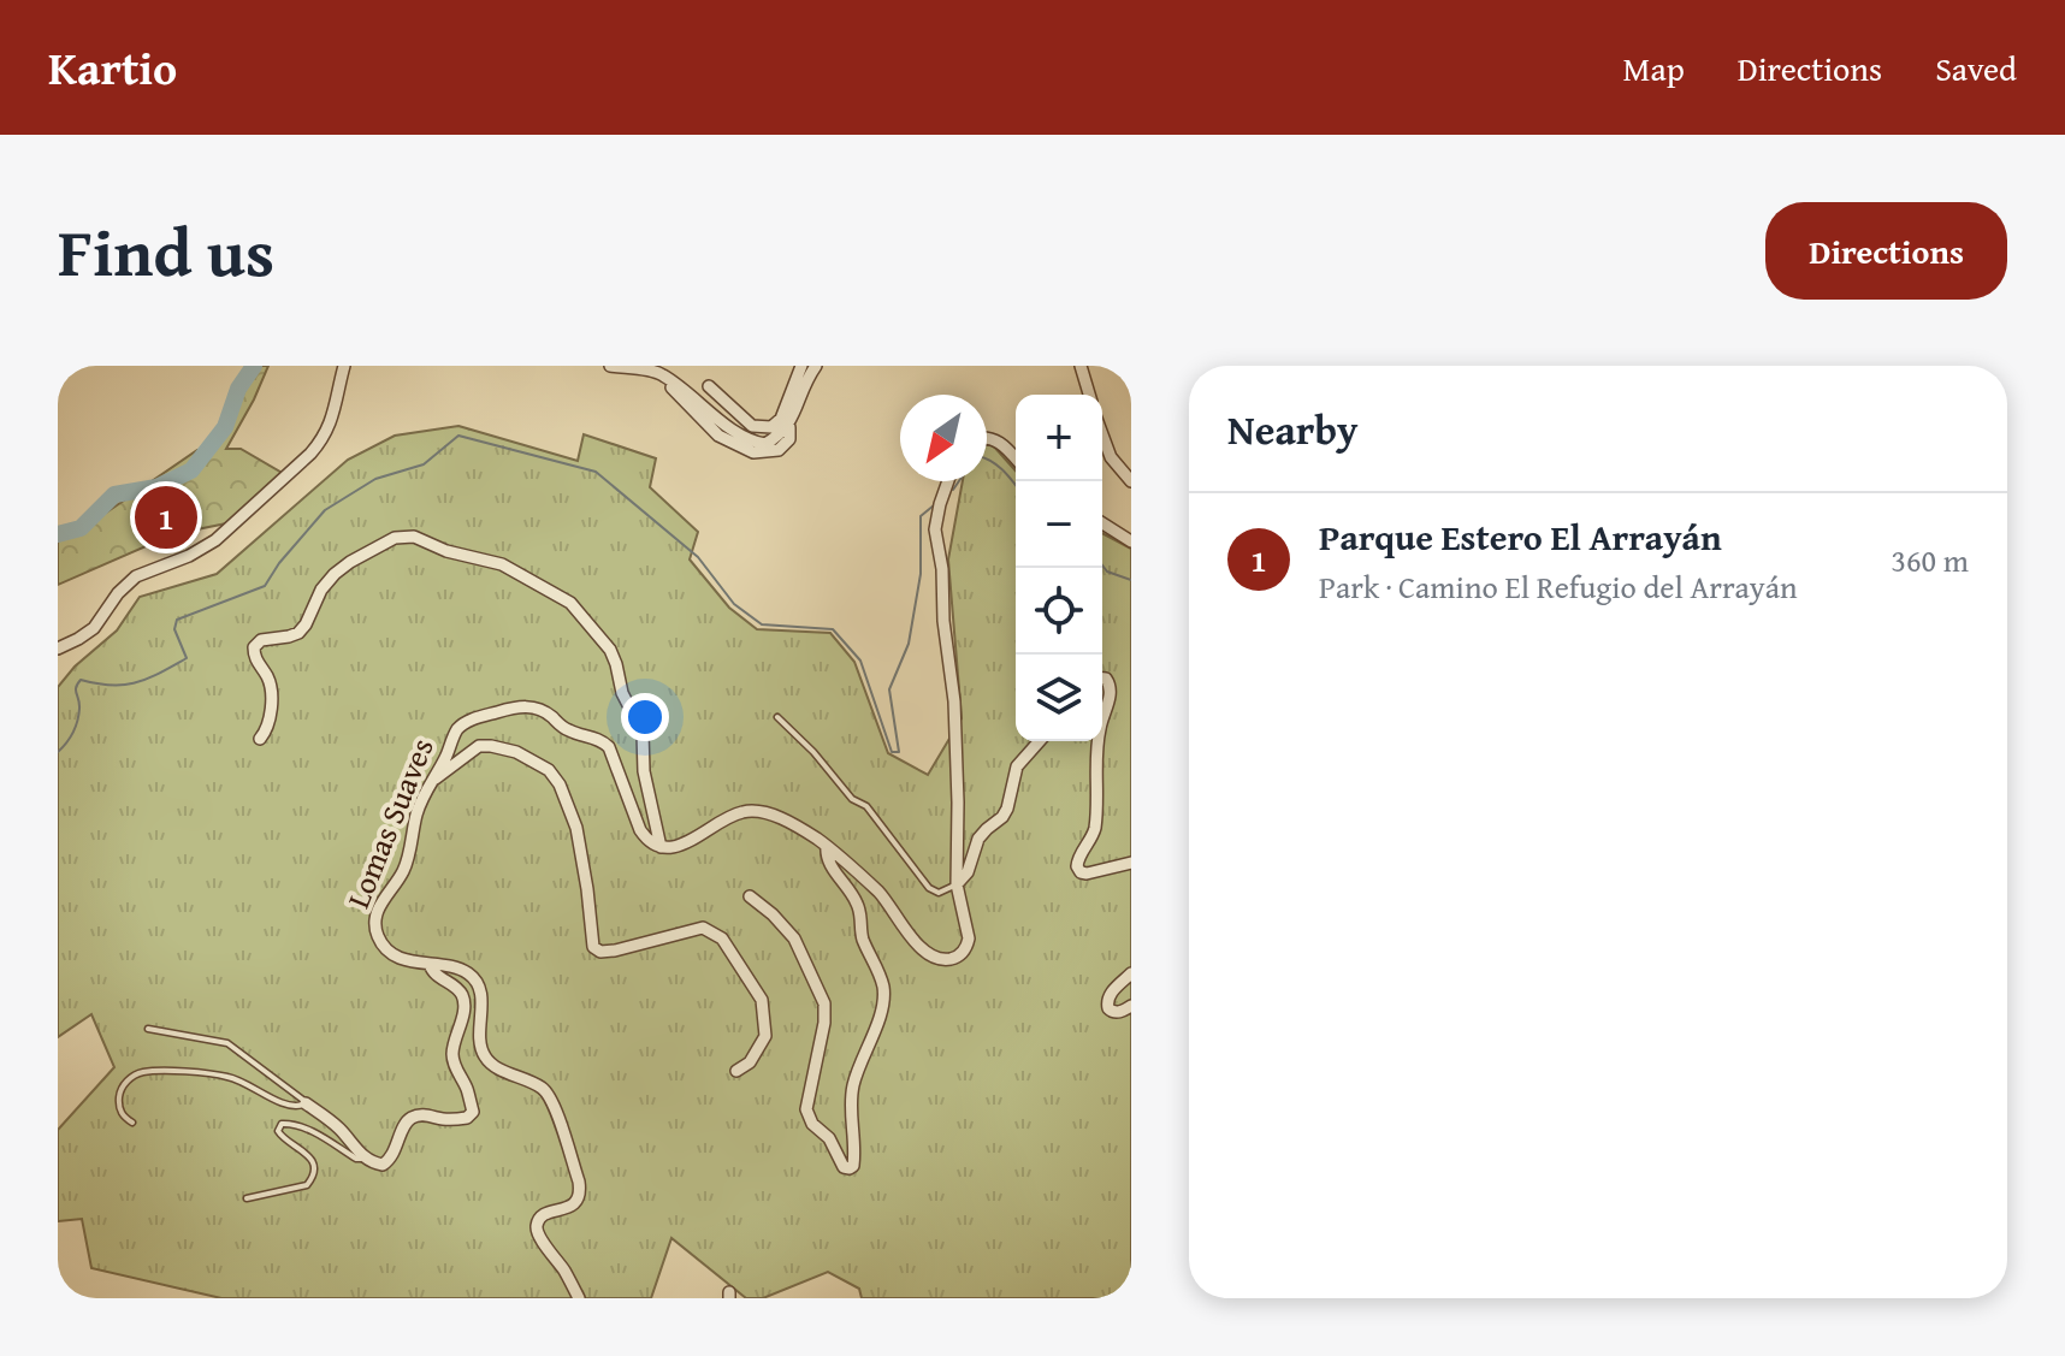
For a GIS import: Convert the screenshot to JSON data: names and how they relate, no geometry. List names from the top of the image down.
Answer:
{
  "streets": {
    "street": ["Lomas Suaves"]
  },
  "north": "bottom left",
  "page": {
    "header": "Kartio",
    "nav": ["Map", "Directions", "Saved"],
    "title": "Find us",
    "buttons": "Directions",
    "heading": "Nearby",
    "map_buttons": ["+", "−"],
    "pins": "1",
    "list": [
      {
        "mark": "1",
        "name": "Parque Estero El Arrayán",
        "note": "Park · Camino El Refugio del Arrayán",
        "value": "360 m"
      }
    ]
  }
}
